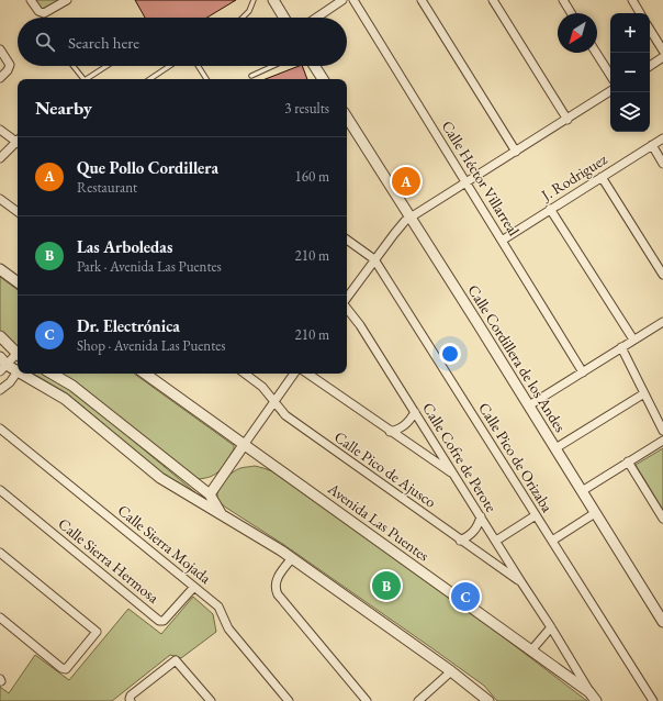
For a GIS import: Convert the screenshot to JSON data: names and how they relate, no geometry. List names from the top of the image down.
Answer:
{
  "streets": {
    "street": [
      "J. Rodriguez",
      "Calle Héctor Villarreal",
      "Calle Cordillera de los Andes",
      "Calle Cofre de Perote",
      "Calle Pico de Orizaba",
      "Calle Pico de Ajusco",
      "Avenida Las Puentes",
      "Calle Sierra Mojada",
      "Calle Sierra Hermosa"
    ]
  },
  "crossings": [
    ["J. Rodriguez", "Calle Héctor Villarreal"],
    ["Calle Cofre de Perote", "Calle Pico de Ajusco"],
    ["Calle Cofre de Perote", "Avenida Las Puentes"],
    ["Calle Sierra Mojada", "Calle Sierra Hermosa"]
  ],
  "north": "bottom left",
  "page": {
    "map_buttons": ["+", "−"],
    "search": "Search here",
    "heading": ["Nearby", "3 results"],
    "list": [
      {
        "mark": "A",
        "name": "Que Pollo Cordillera",
        "note": "Restaurant",
        "value": "160 m"
      },
      {
        "mark": "B",
        "name": "Las Arboledas",
        "note": "Park · Avenida Las Puentes",
        "value": "210 m"
      },
      {
        "mark": "C",
        "name": "Dr. Electrónica",
        "note": "Shop · Avenida Las Puentes",
        "value": "210 m"
      }
    ],
    "pins": ["A", "B", "C"]
  }
}
